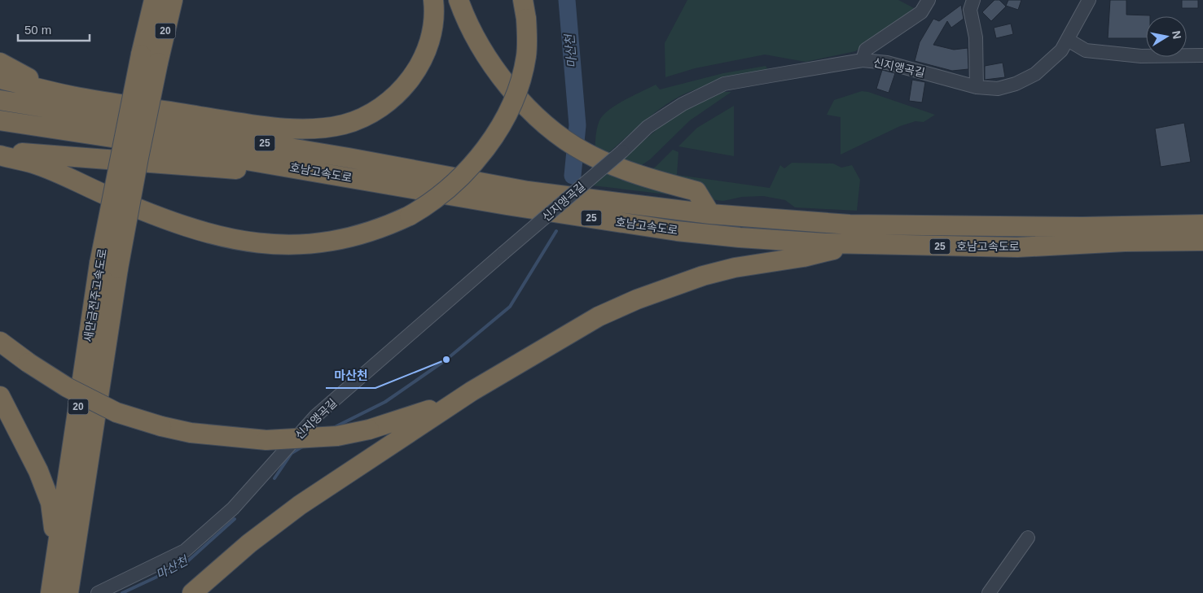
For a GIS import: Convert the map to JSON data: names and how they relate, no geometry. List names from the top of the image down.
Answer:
{
  "streets": {
    "highway": [
      "20",
      "25",
      "호남고속도로",
      "새만금전주고속도로"
    ],
    "street": ["신지앵곡길"]
  },
  "water": ["마산천"],
  "places": ["마산천"],
  "scale_bar": "50 m",
  "north": "right"
}
